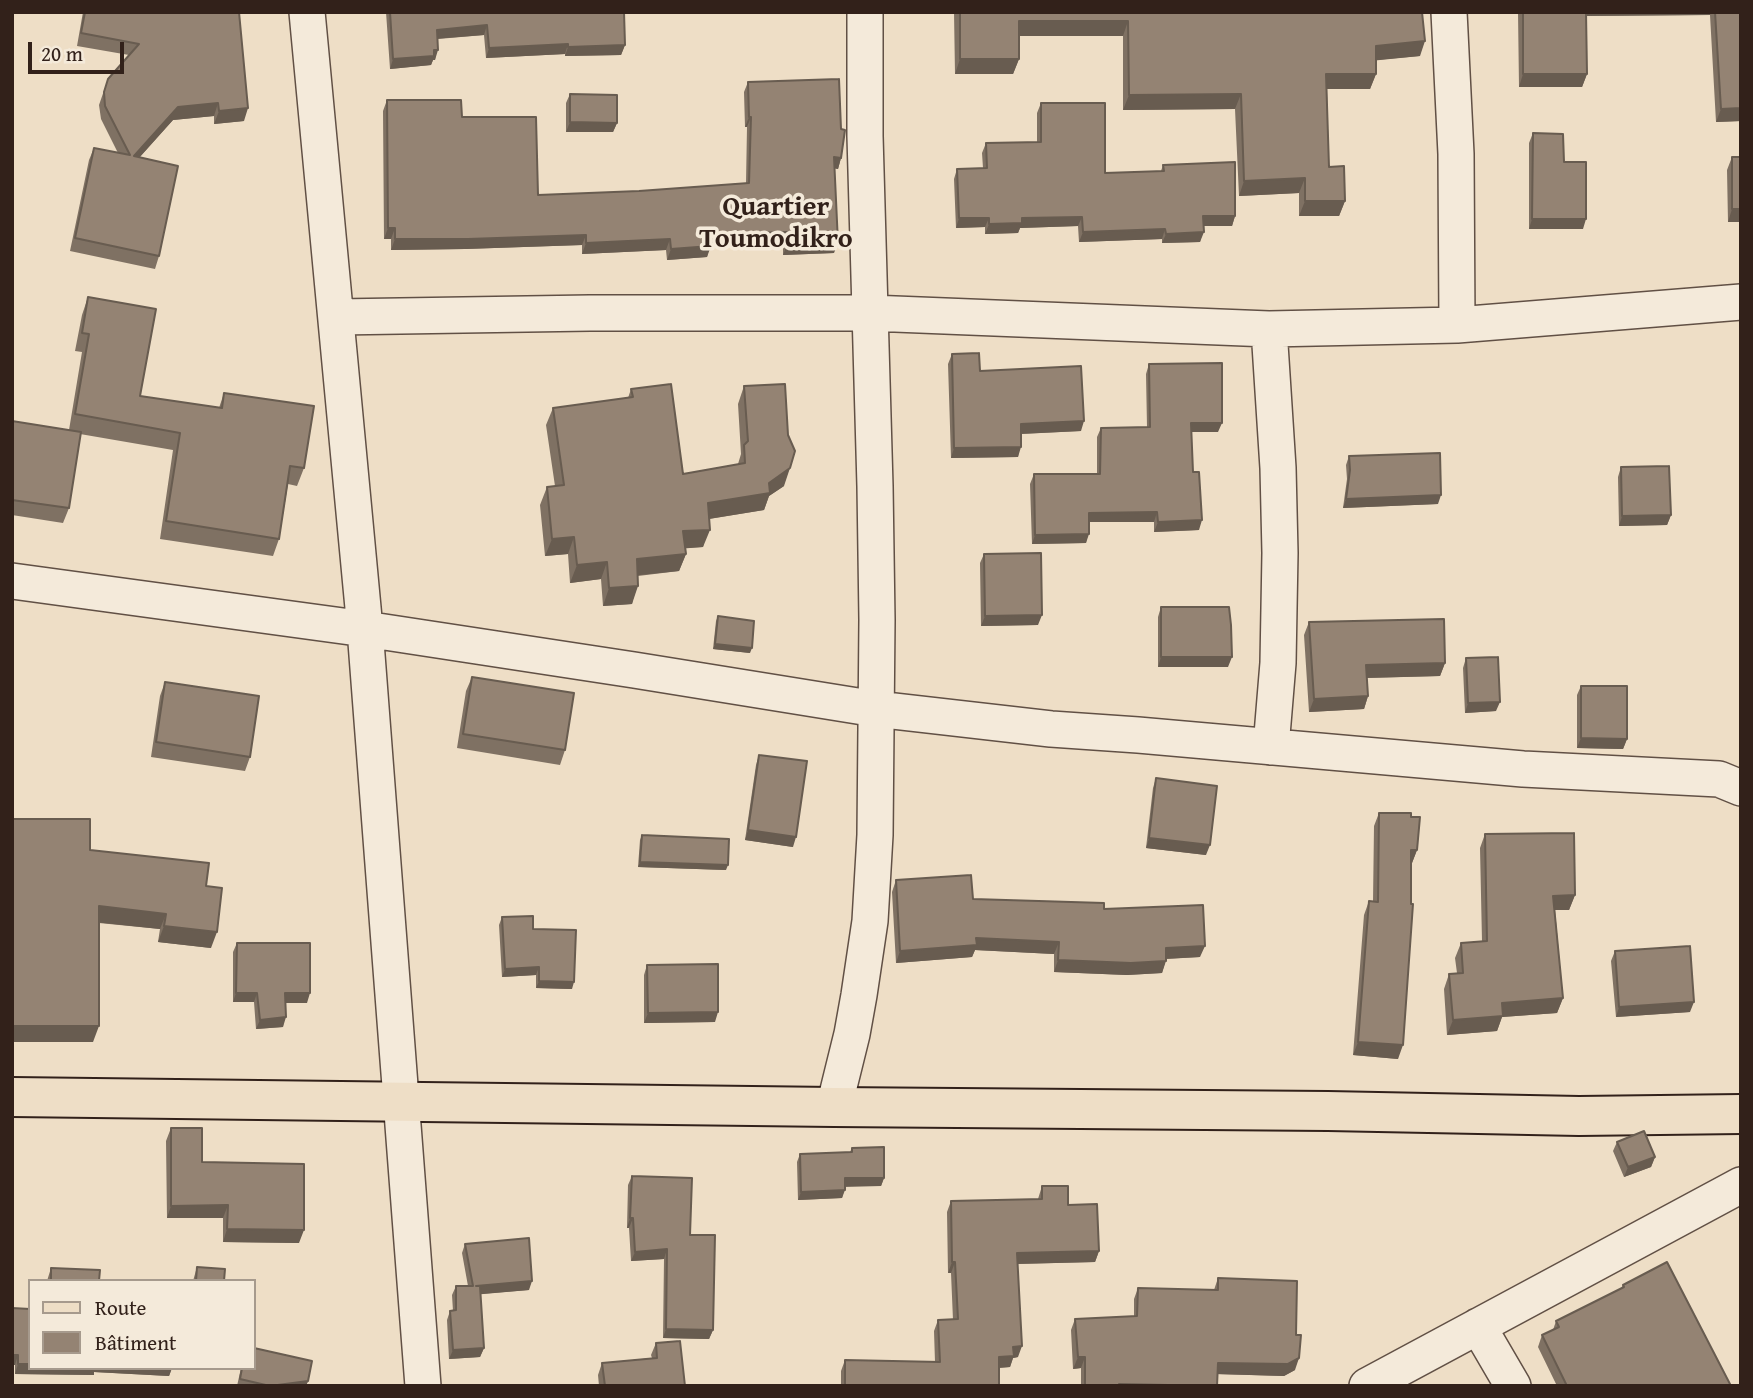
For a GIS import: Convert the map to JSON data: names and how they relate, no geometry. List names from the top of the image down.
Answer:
{
  "districts": ["Quartier Toumodikro"],
  "legend": ["Route", "Bâtiment"],
  "scale_bar": "20 m"
}
